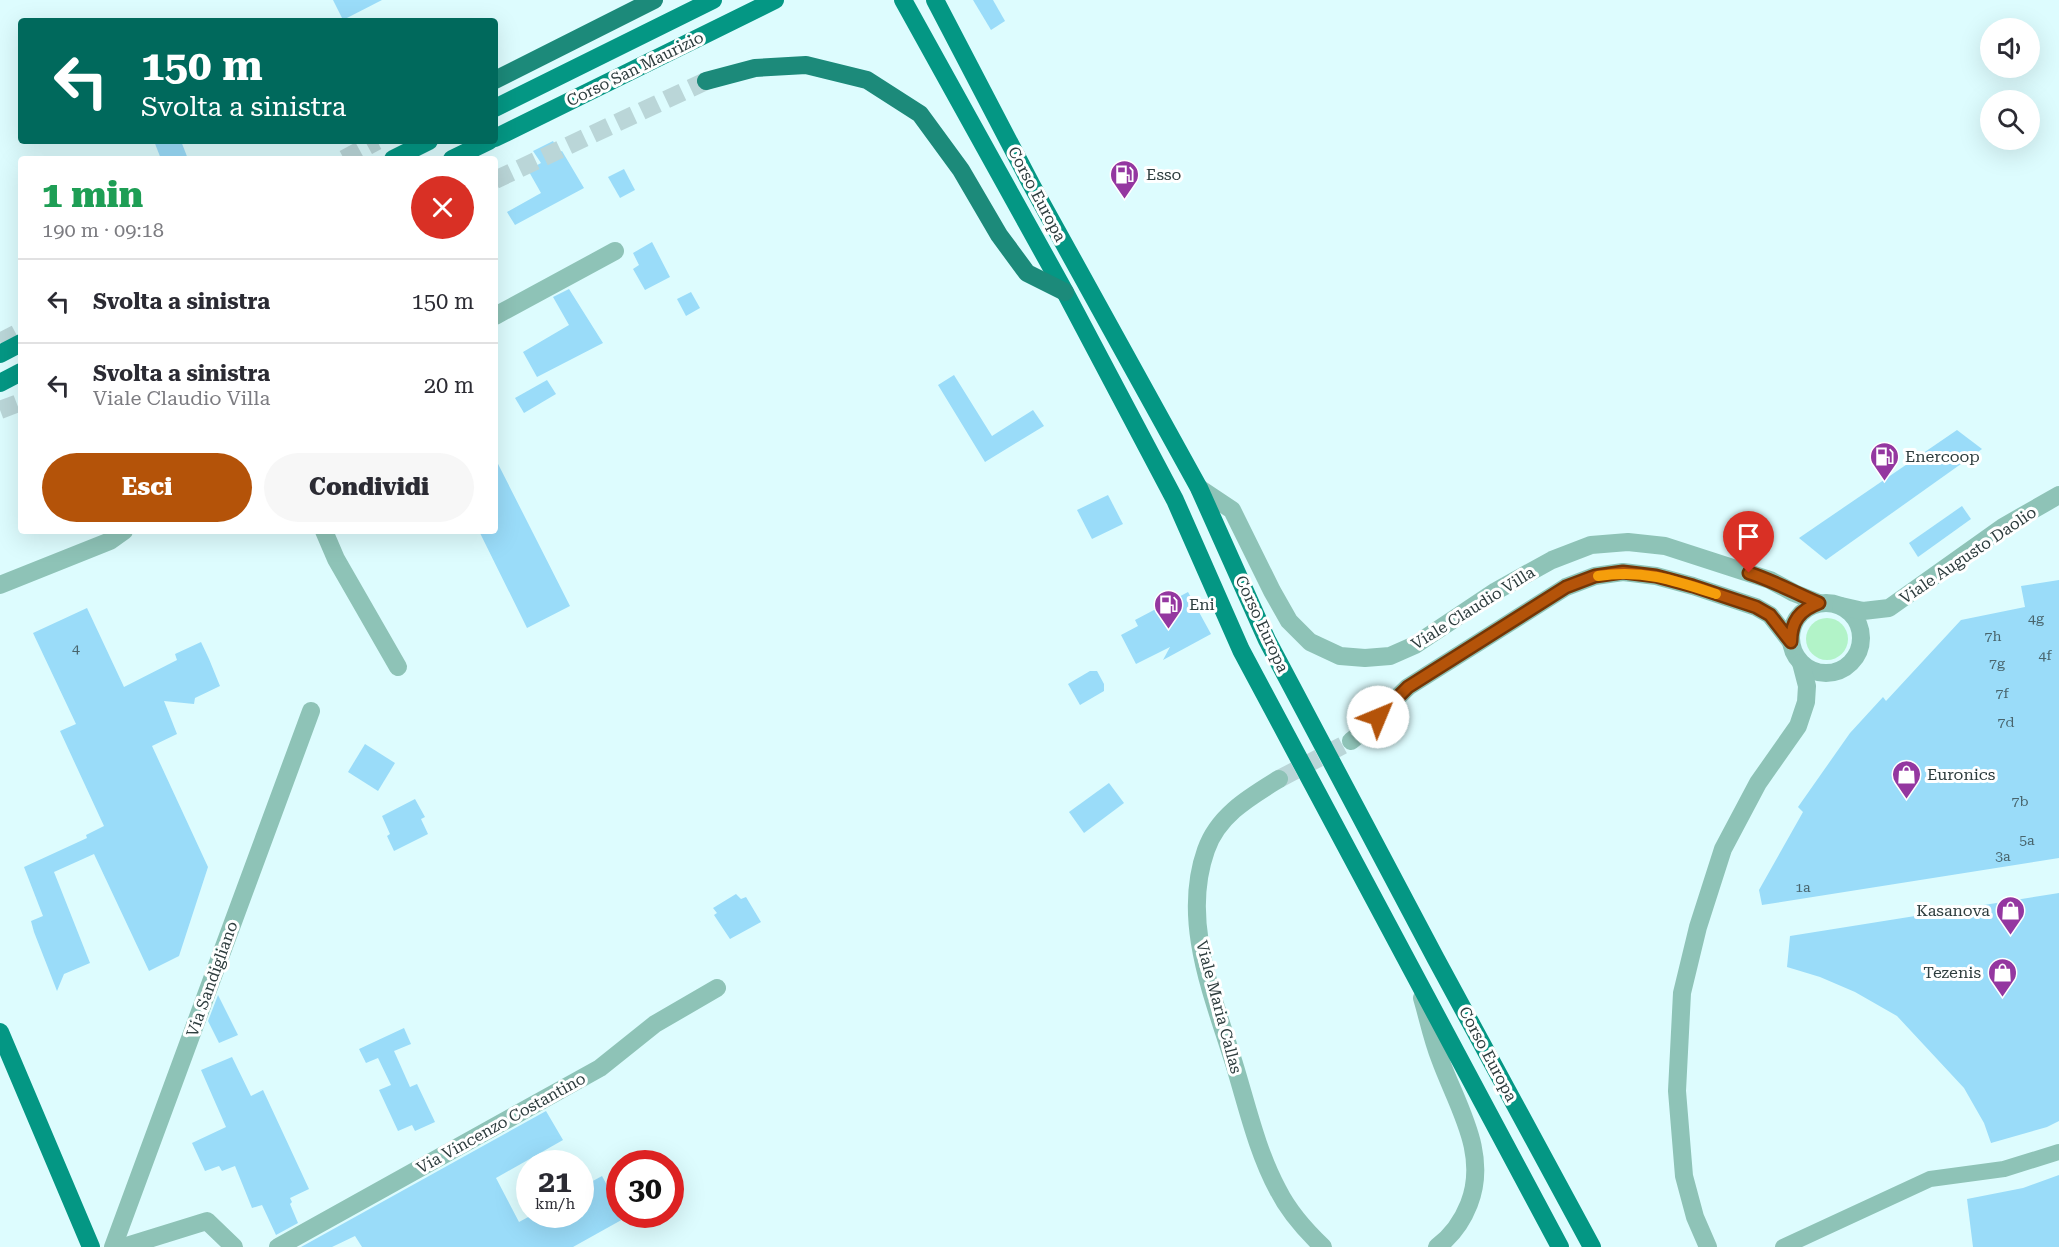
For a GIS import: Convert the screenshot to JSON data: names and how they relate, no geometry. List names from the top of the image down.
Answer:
{
  "streets": {
    "main road": ["Corso San Maurizio", "Corso Europa"],
    "street": [
      "Viale Augusto Daolio",
      "Viale Claudio Villa",
      "Via Sandigliano",
      "Viale Maria Callas",
      "Via Vincenzo Costantino"
    ]
  },
  "crossings": [
    ["Corso Europa", "Viale Claudio Villa"],
    ["Viale Augusto Daolio", "Viale Claudio Villa"]
  ],
  "places": {
    "fuel station": ["Esso", "Enercoop", "Eni"],
    "shop": ["Euronics", "Kasanova", "Tezenis"]
  },
  "house_numbers": [
    "4g",
    "7h",
    "4",
    "4f",
    "7g",
    "7f",
    "7d",
    "7b",
    "5a",
    "3a",
    "1a"
  ],
  "page": {
    "turn": ["150 m", "Svolta a sinistra"],
    "heading": ["1 min", "190 m · 09:18"],
    "list": [
      {
        "name": "Svolta a sinistra",
        "value": "150 m"
      },
      {
        "name": "Svolta a sinistra",
        "note": "Viale Claudio Villa",
        "value": "20 m"
      }
    ],
    "buttons": ["Esci", "Condividi"],
    "speed": "21 km/h",
    "limit": "30"
  }
}
